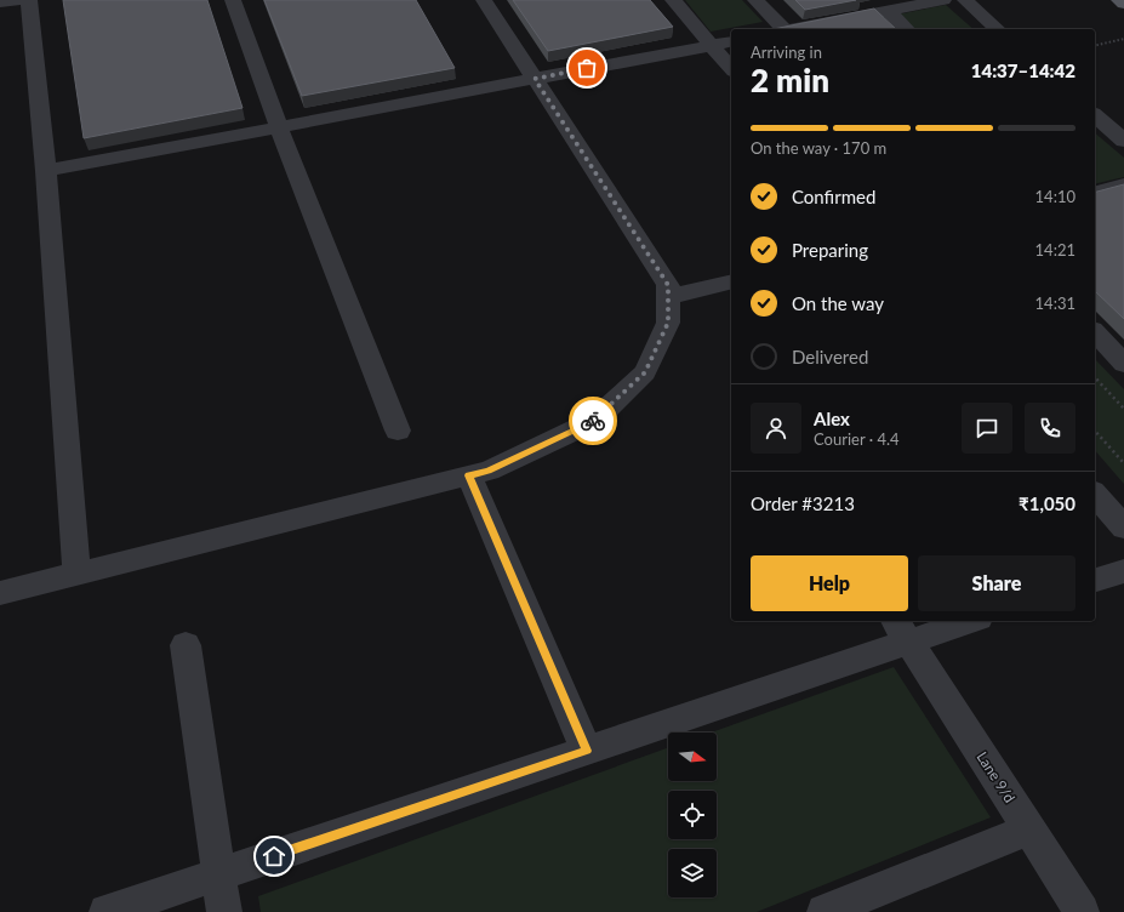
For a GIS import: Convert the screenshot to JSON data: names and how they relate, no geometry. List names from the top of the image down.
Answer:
{
  "streets": {
    "street": ["Lane 9/d"]
  },
  "north": "right",
  "page": {
    "heading": ["2 min", "Arriving in", "14:37–14:42"],
    "panel": [
      "Alex",
      "Courier · 4.4",
      "Order #3213",
      "₹1,050"
    ],
    "bar": "On the way · 170 m",
    "list": [
      ["Confirmed", "14:10"],
      ["Preparing", "14:21"],
      ["On the way", "14:31"],
      "Delivered"
    ],
    "buttons": ["Help", "Share"]
  }
}
